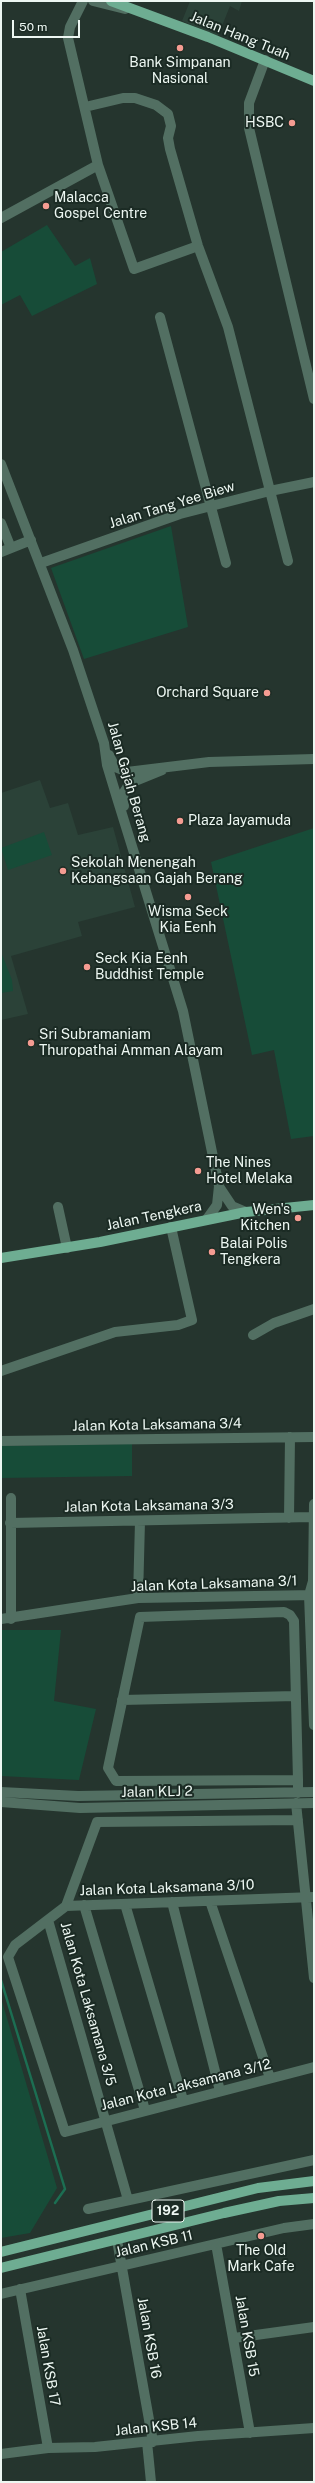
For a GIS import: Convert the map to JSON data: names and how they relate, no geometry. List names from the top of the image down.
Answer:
{
  "streets": {
    "main road": ["Jalan Hang Tuah", "Jalan Tengkera", "192"],
    "street": [
      "Jalan Tang Yee Biew",
      "Jalan Gajah Berang",
      "Jalan Kota Laksamana 3/4",
      "Jalan Kota Laksamana 3/3",
      "Jalan Kota Laksamana 3/1",
      "Jalan KLJ 2",
      "Jalan Kota Laksamana 3/10",
      "Jalan Kota Laksamana 3/5",
      "Jalan Kota Laksamana 3/12",
      "Jalan KSB 11",
      "Jalan KSB 15",
      "Jalan KSB 16",
      "Jalan KSB 17",
      "Jalan KSB 14"
    ]
  },
  "crossings": [
    ["Jalan Tang Yee Biew", "Jalan Gajah Berang"],
    ["Jalan Gajah Berang", "Jalan Tengkera"],
    ["Jalan Kota Laksamana 3/10", "Jalan Kota Laksamana 3/5"],
    ["Jalan Kota Laksamana 3/10", "Jalan Kota Laksamana 3/12"],
    ["Jalan Kota Laksamana 3/5", "Jalan Kota Laksamana 3/12"],
    ["192", "Jalan KSB 16"],
    ["Jalan KSB 11", "Jalan KSB 15"],
    ["Jalan KSB 11", "Jalan KSB 16"],
    ["Jalan KSB 11", "Jalan KSB 17"],
    ["Jalan KSB 15", "Jalan KSB 14"],
    ["Jalan KSB 16", "Jalan KSB 14"],
    ["Jalan KSB 17", "Jalan KSB 14"]
  ],
  "places": [
    "Bank Simpanan Nasional",
    "HSBC",
    "Malacca Gospel Centre",
    "Orchard Square",
    "Plaza Jayamuda",
    "Sekolah Menengah Kebangsaan Gajah Berang",
    "Wisma Seck Kia Eenh",
    "Seck Kia Eenh Buddhist Temple",
    "Sri Subramaniam Thuropathai Amman Alayam",
    "The Nines Hotel Melaka",
    "Wen's Kitchen",
    "Balai Polis Tengkera",
    "The Old Mark Cafe"
  ],
  "scale_bar": "50 m"
}
